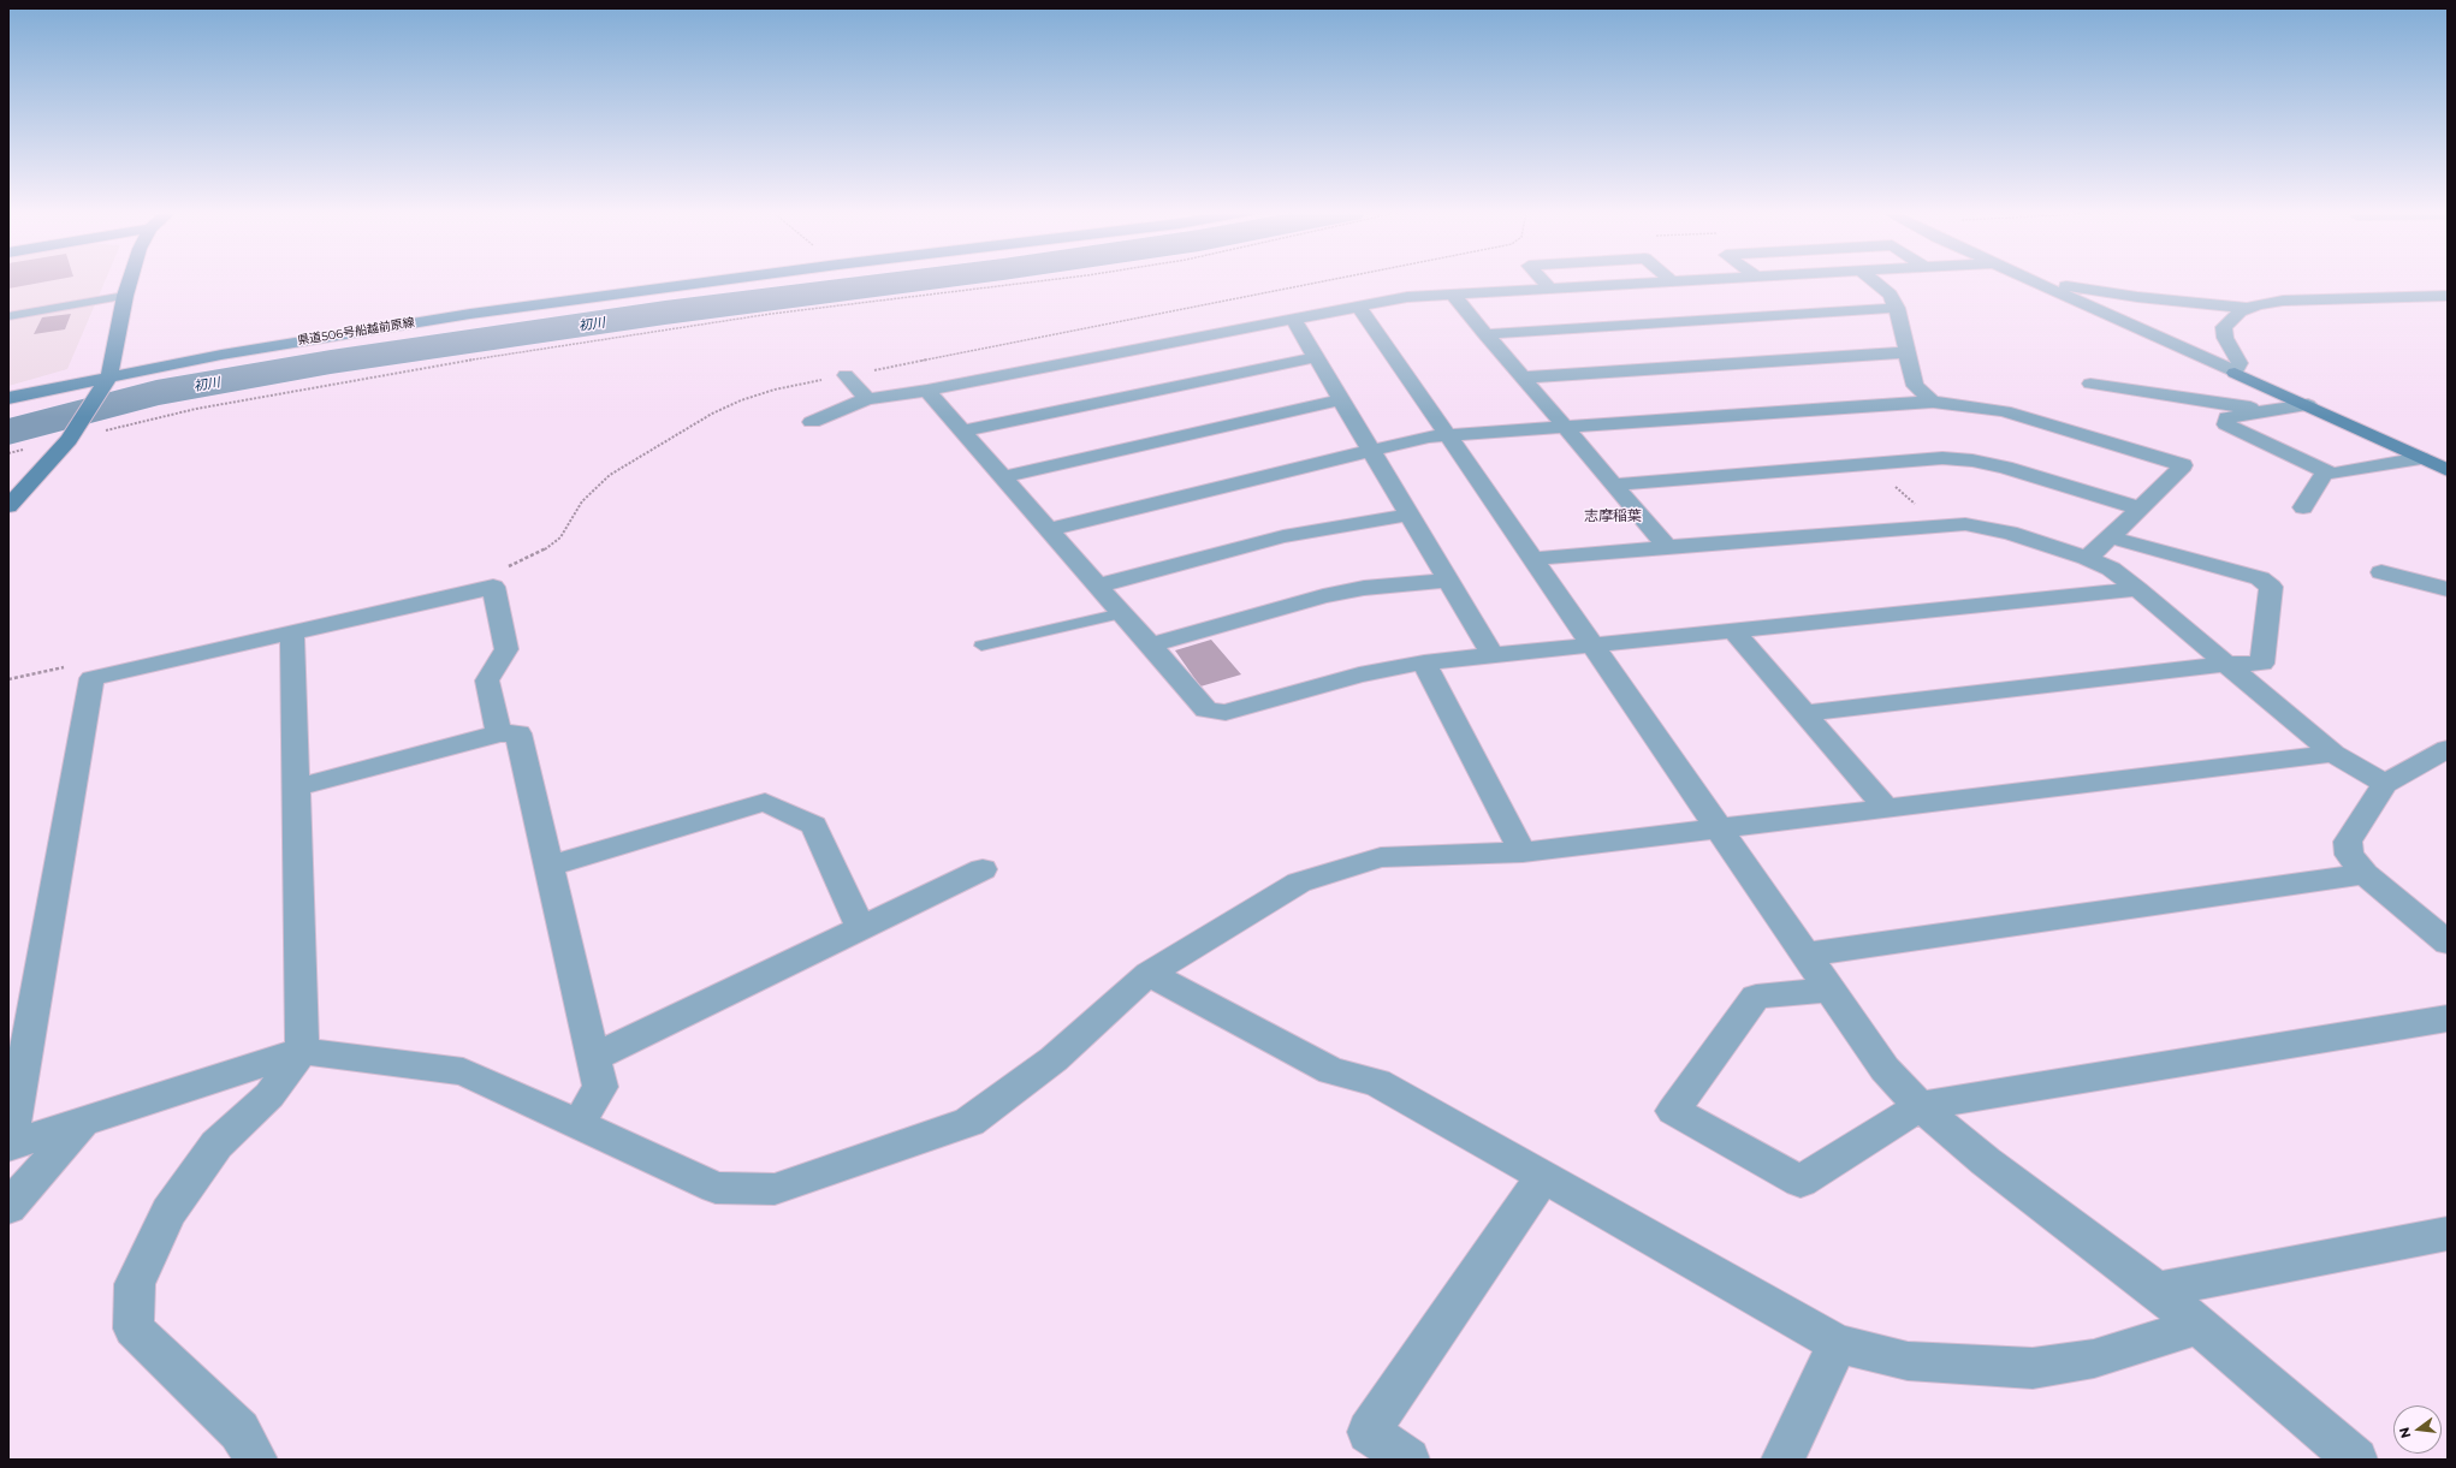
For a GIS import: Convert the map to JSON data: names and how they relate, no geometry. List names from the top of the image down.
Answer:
{
  "streets": {
    "main road": ["県道506号船越前原線"]
  },
  "districts": ["志摩稲葉"],
  "water": ["初川"],
  "north": "left"
}
